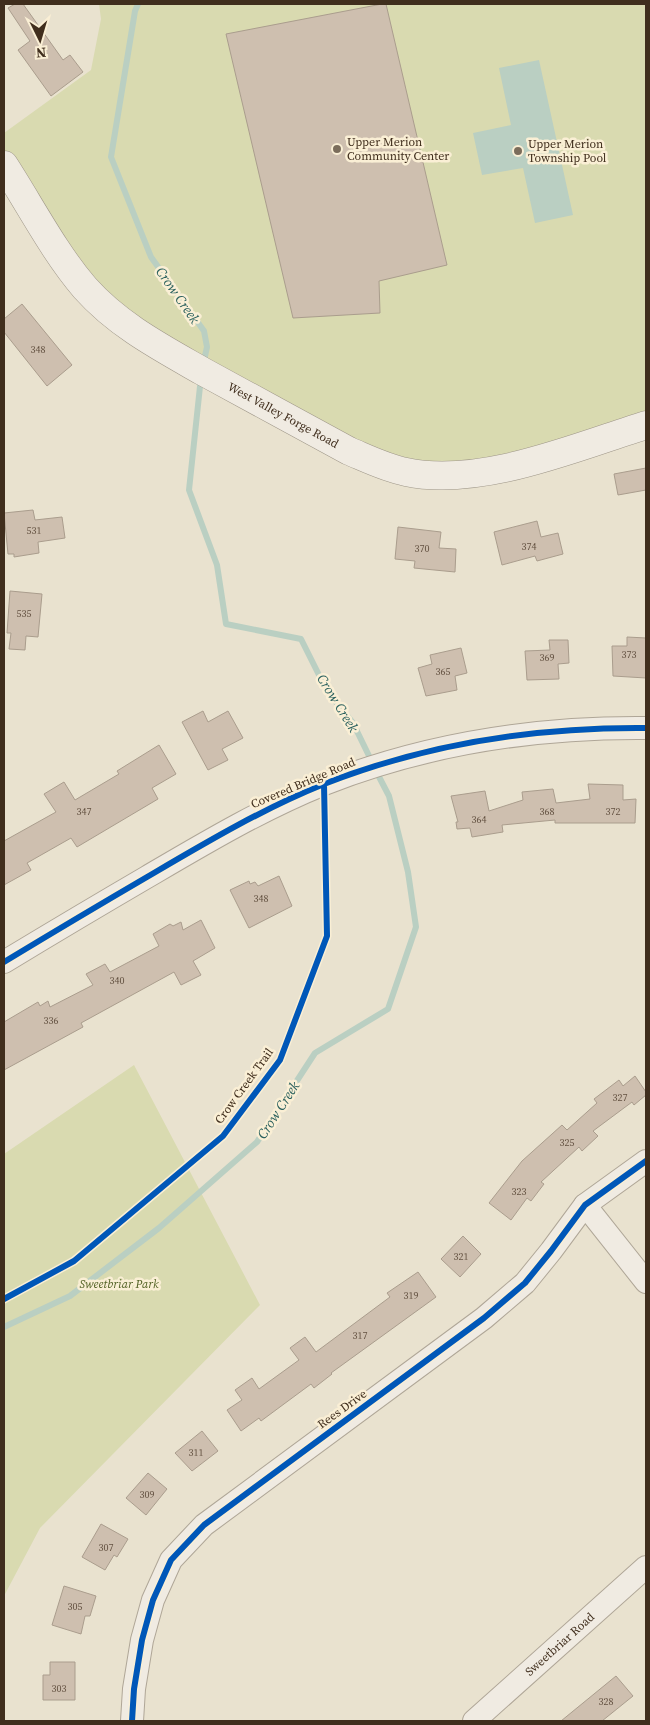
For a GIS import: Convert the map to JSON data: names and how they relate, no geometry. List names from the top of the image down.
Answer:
{
  "streets": {
    "main road": ["West Valley Forge Road"],
    "street": ["Covered Bridge Road", "Rees Drive", "Sweetbriar Road"],
    "cycle path": ["Crow Creek Trail"]
  },
  "water": ["Crow Creek"],
  "parks": ["Sweetbriar Park"],
  "places": ["Upper Merion Community Center", "Upper Merion Township Pool"],
  "house_numbers": [
    "348",
    "531",
    "374",
    "370",
    "535",
    "373",
    "369",
    "365",
    "347",
    "368",
    "372",
    "364",
    "348",
    "340",
    "336",
    "327",
    "325",
    "323",
    "321",
    "319",
    "317",
    "311",
    "309",
    "307",
    "305",
    "303",
    "328"
  ],
  "north": "bottom"
}
